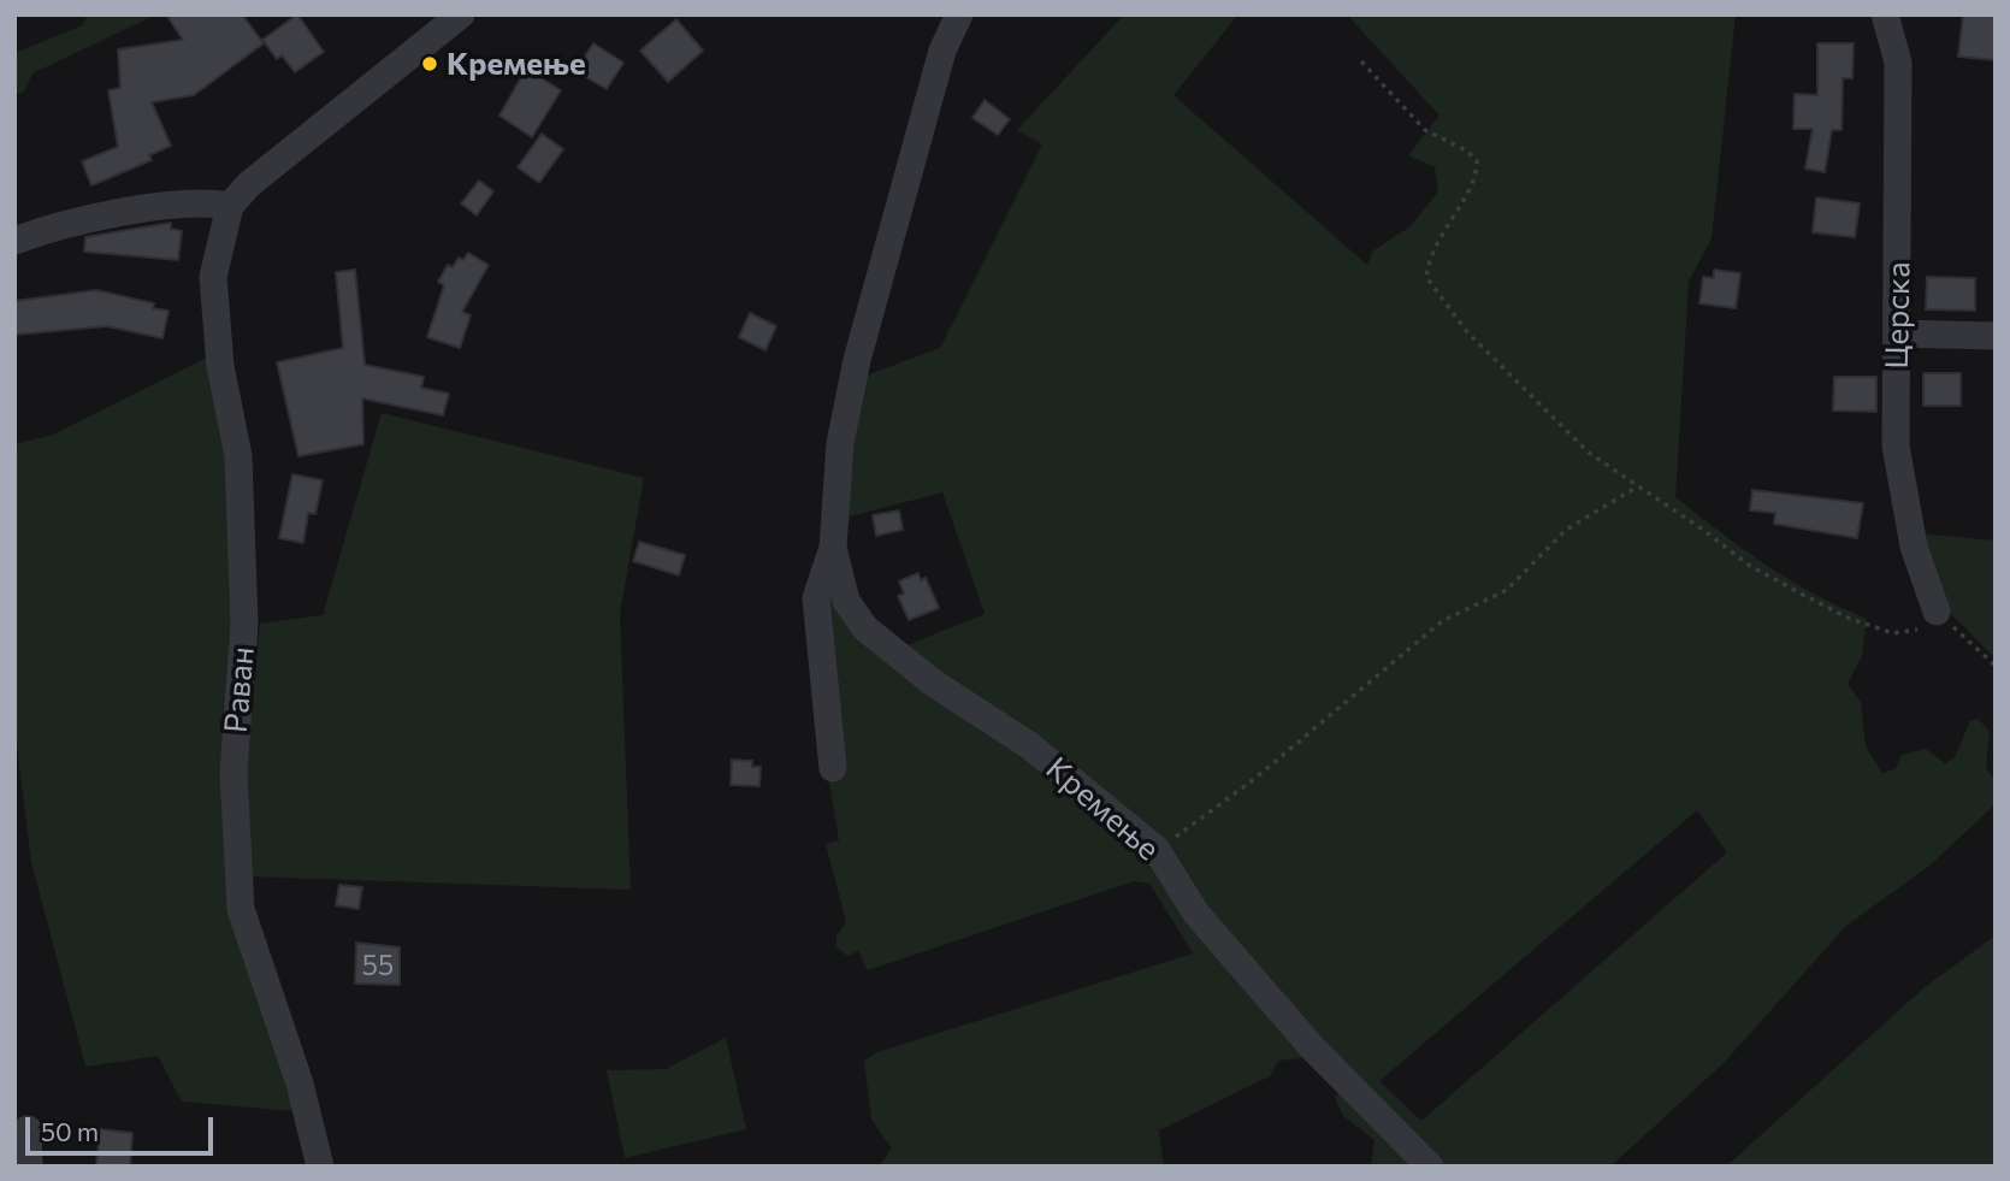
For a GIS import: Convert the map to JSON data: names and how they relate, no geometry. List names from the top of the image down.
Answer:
{
  "streets": {
    "street": ["Церска", "Раван", "Кремење"]
  },
  "places": ["Кремење"],
  "house_numbers": ["55"],
  "scale_bar": "50 m"
}
